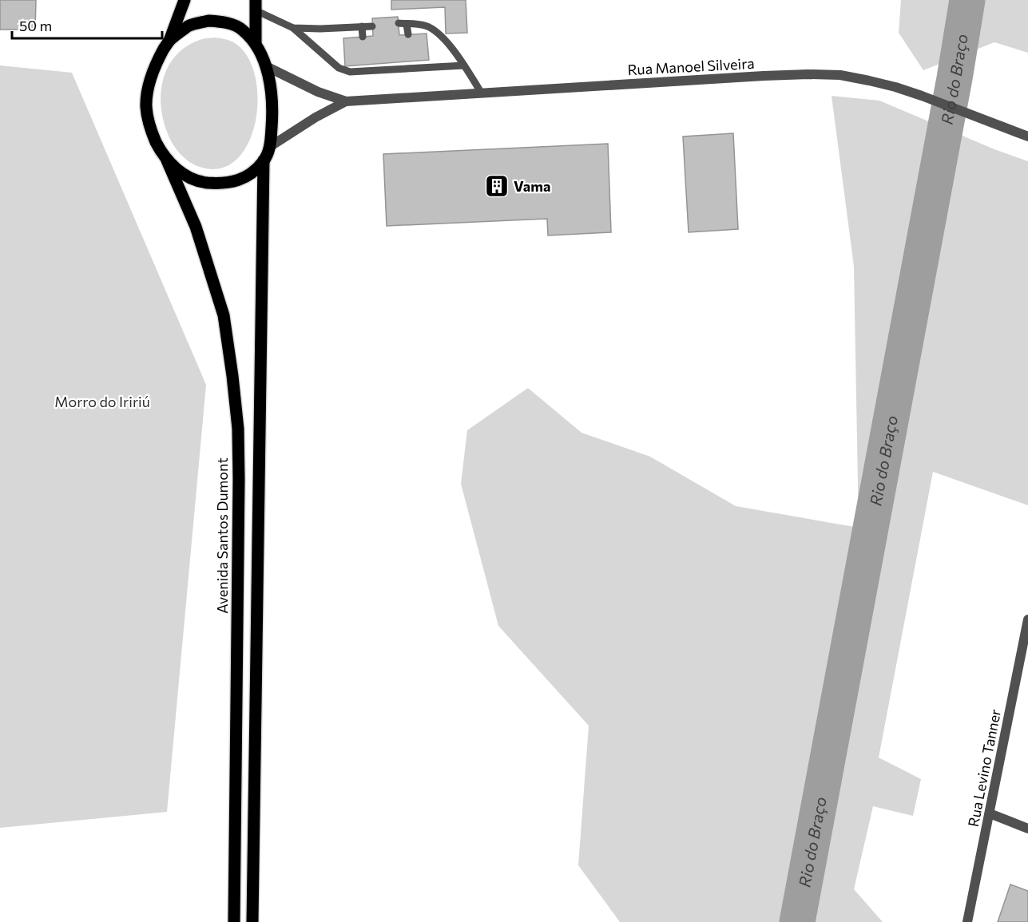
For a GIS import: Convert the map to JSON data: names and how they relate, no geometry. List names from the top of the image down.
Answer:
{
  "streets": {
    "main road": ["Avenida Santos Dumont"],
    "street": ["Rua Manoel Silveira", "Rua Levino Tanner"]
  },
  "crossings": [
    ["Rua Manoel Silveira", "Avenida Santos Dumont"]
  ],
  "water": ["Rio do Braço"],
  "parks": ["Morro do Iririú"],
  "places": {
    "building": ["Vama"]
  },
  "scale_bar": "50 m"
}
